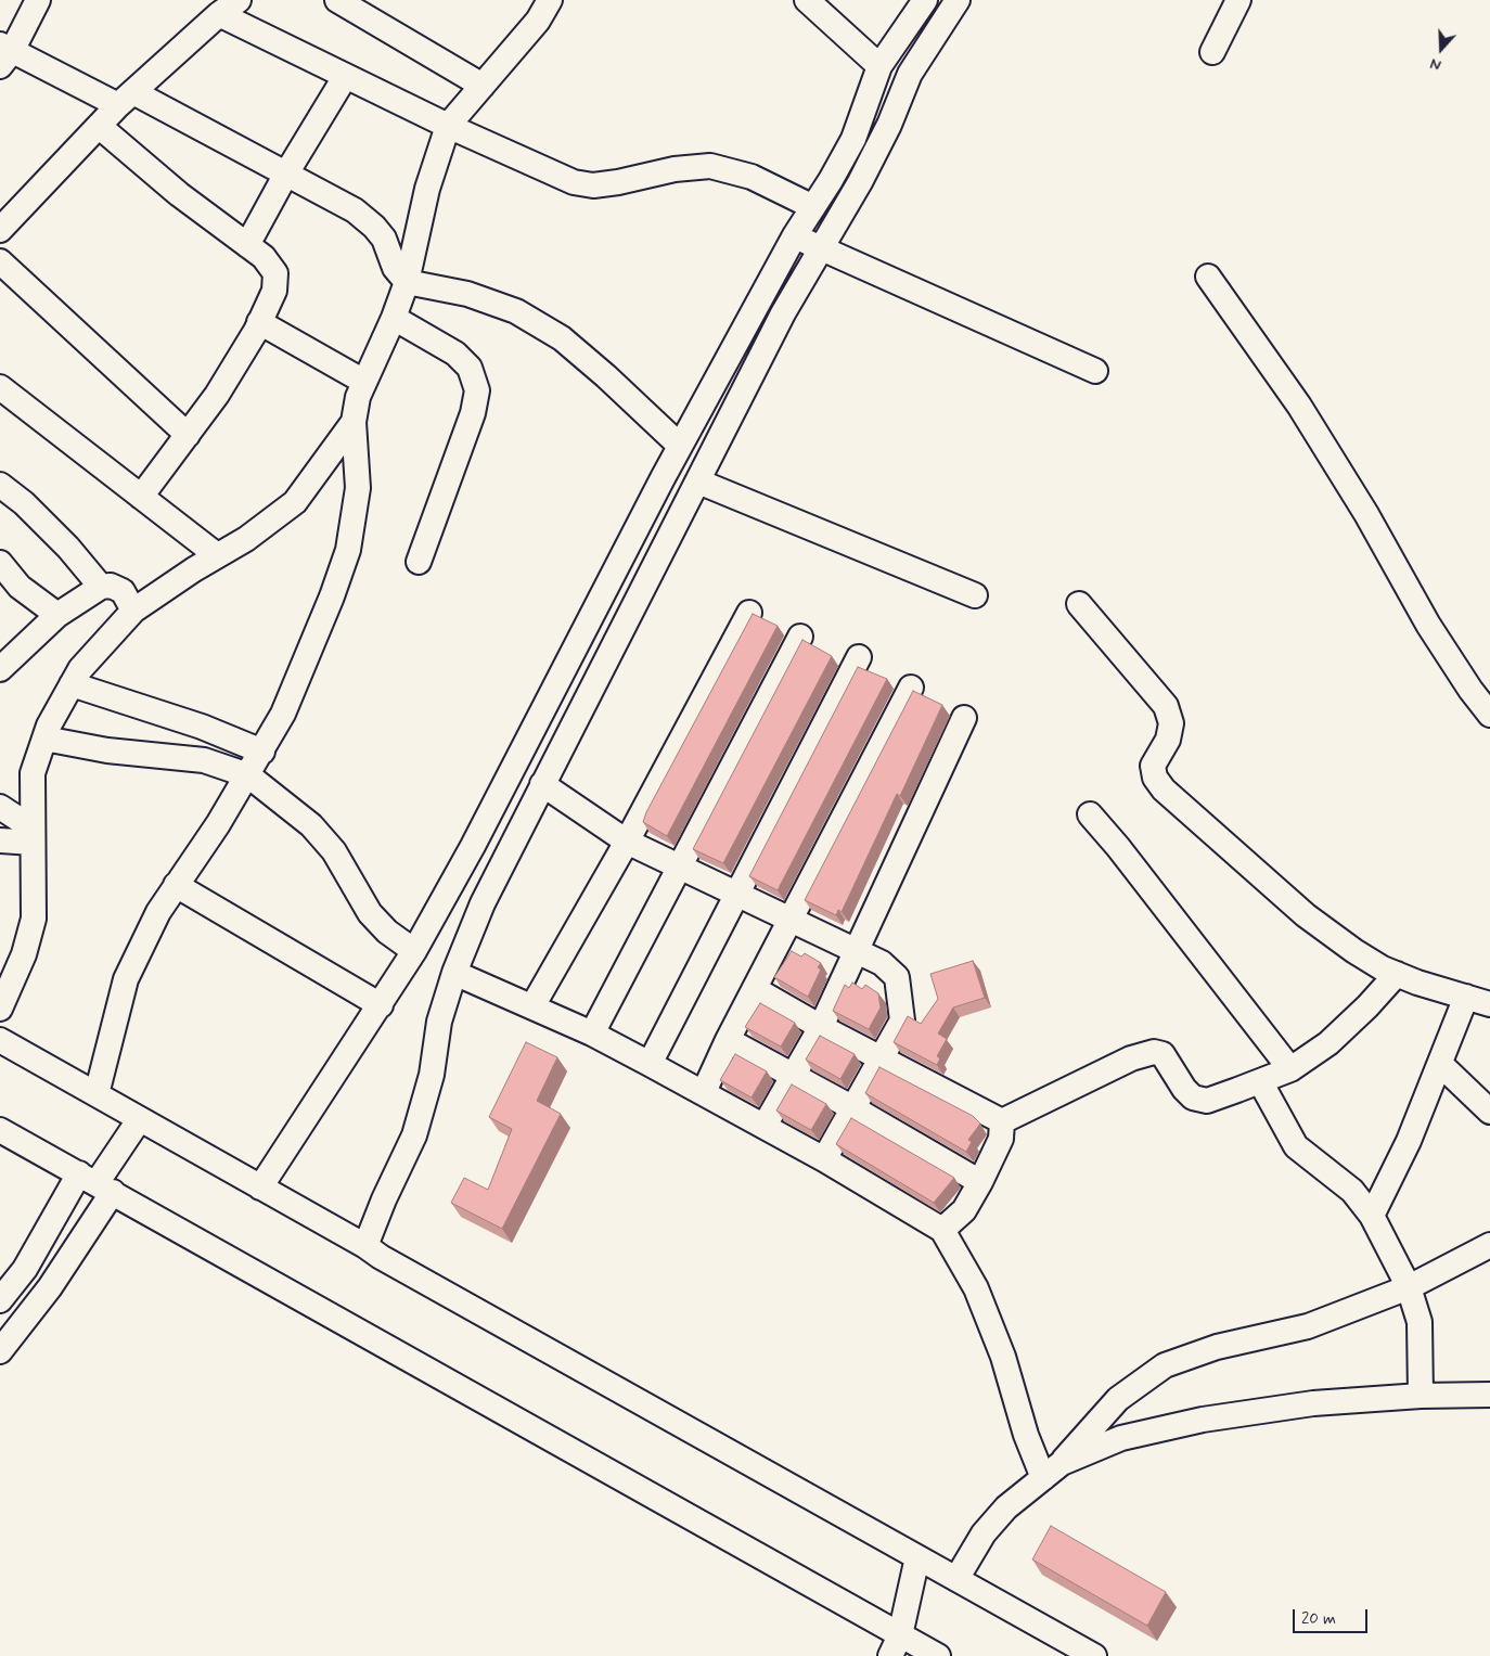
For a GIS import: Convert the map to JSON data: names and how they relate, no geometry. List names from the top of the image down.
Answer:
{
  "scale_bar": "20 m",
  "north": "bottom"
}
